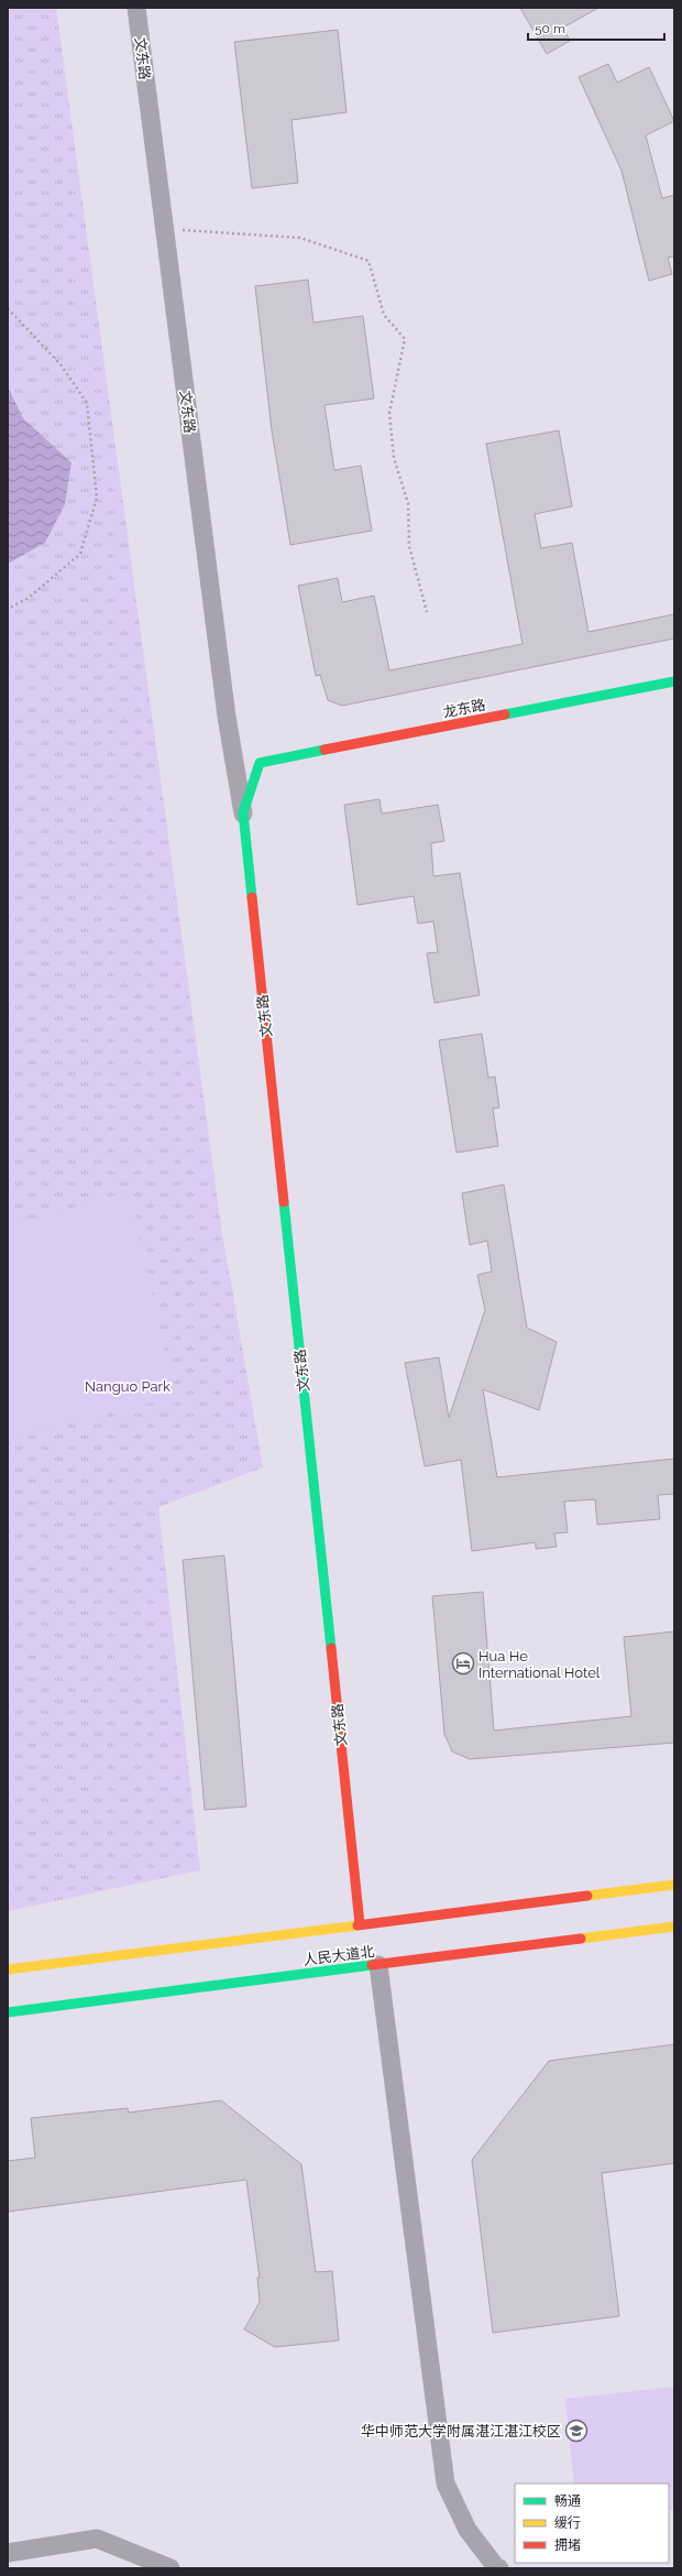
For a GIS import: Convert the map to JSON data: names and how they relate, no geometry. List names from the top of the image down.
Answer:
{
  "streets": {
    "street": ["文东路", "龙东路", "人民大道北"]
  },
  "crossings": [
    ["文东路", "龙东路"],
    ["文东路", "人民大道北"]
  ],
  "parks": ["Nanguo Park"],
  "places": {
    "hotel": ["Hua He International Hotel"],
    "school or university": ["华中师范大学附属湛江湛江校区"]
  },
  "legend": ["畅通", "缓行", "拥堵"],
  "scale_bar": "50 m"
}
